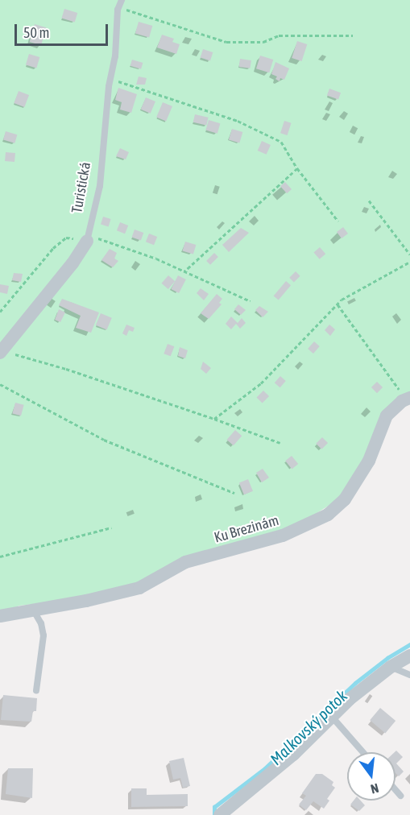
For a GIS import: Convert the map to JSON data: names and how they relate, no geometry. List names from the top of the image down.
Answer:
{
  "streets": {
    "street": ["Turistická", "Ku Brezinám"]
  },
  "water": ["Malkovský potok"],
  "scale_bar": "50 m",
  "north": "bottom"
}
